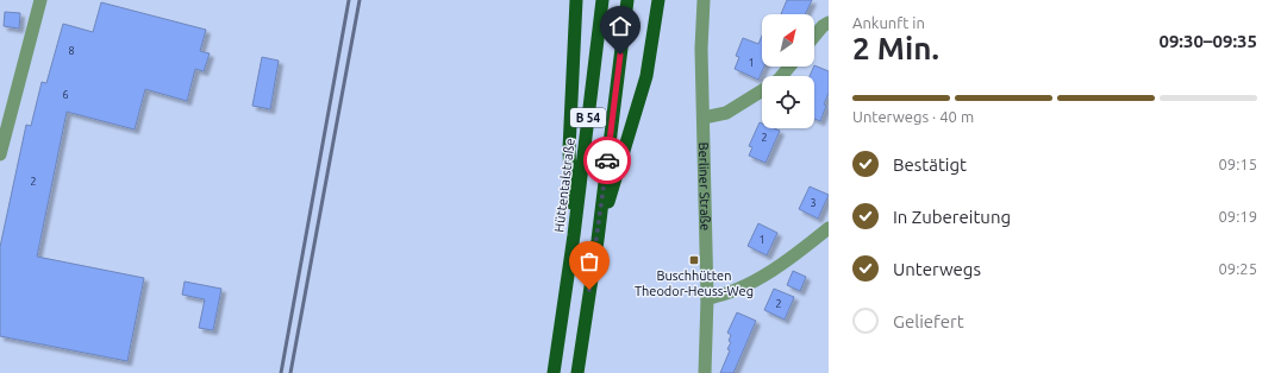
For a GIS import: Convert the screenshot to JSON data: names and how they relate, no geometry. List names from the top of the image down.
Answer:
{
  "streets": {
    "highway": ["B 54", "Hüttentalstraße"],
    "street": ["Berliner Straße"]
  },
  "places": {
    "transit": ["Buschhütten Theodor-Heuss-Weg"]
  },
  "house_numbers": [
    "8",
    "1",
    "6",
    "2",
    "2",
    "3",
    "1",
    "2"
  ],
  "north": "top right",
  "page": {
    "heading": ["2 Min.", "Ankunft in", "09:30–09:35"],
    "bar": "Unterwegs · 40 m",
    "list": [
      ["Bestätigt", "09:15"],
      ["In Zubereitung", "09:19"],
      ["Unterwegs", "09:25"],
      "Geliefert"
    ]
  }
}
